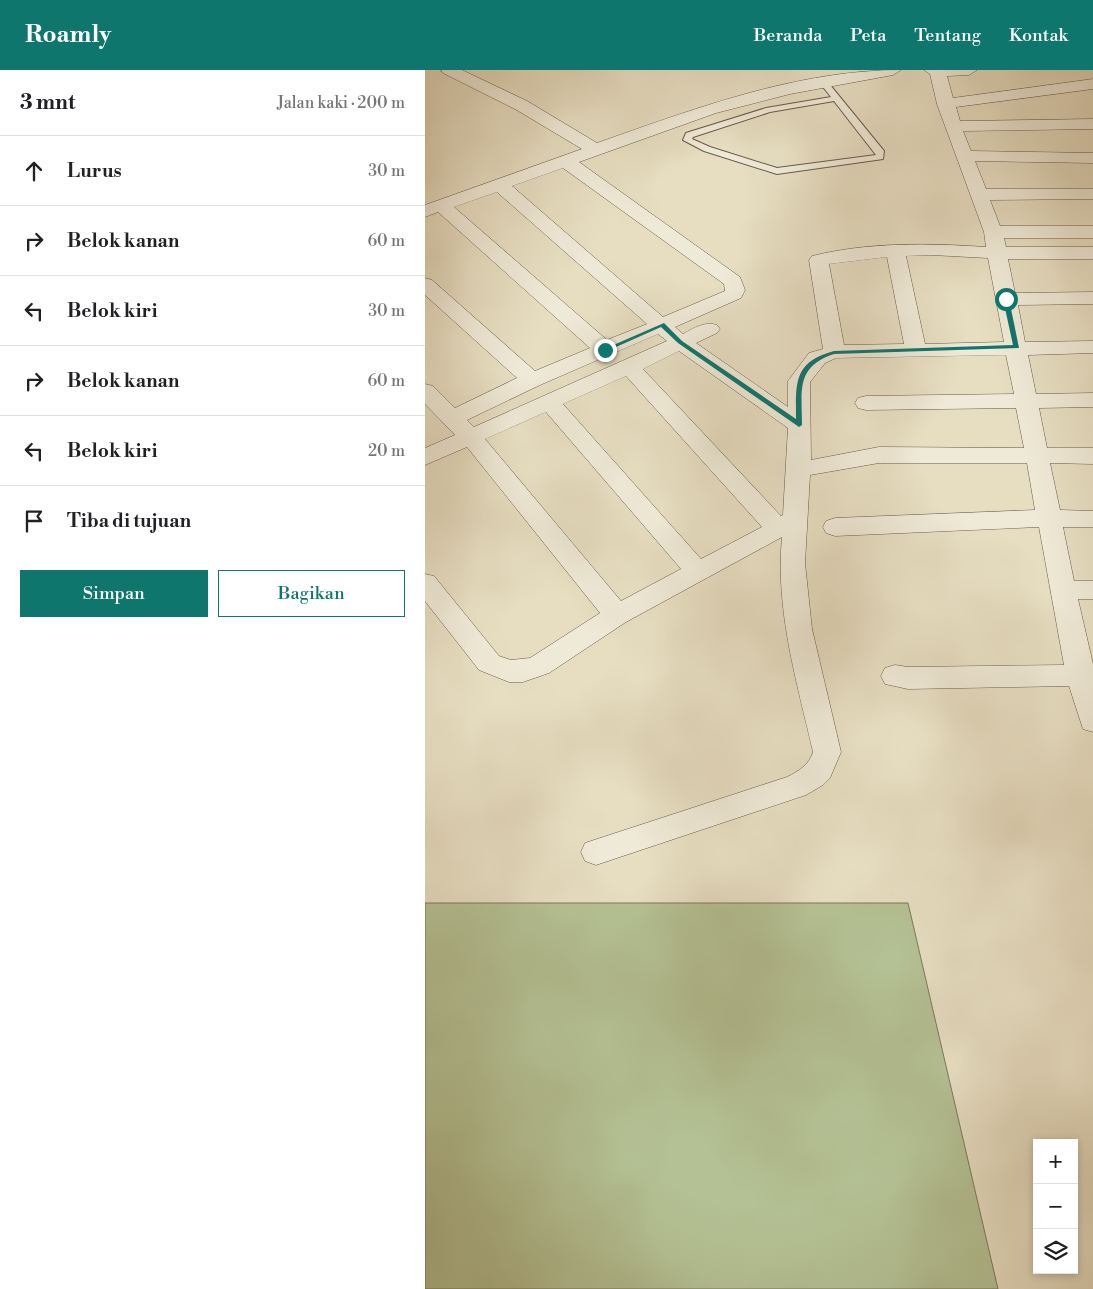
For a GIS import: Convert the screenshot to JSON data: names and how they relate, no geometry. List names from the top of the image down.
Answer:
{
  "page": {
    "header": "Roamly",
    "nav": [
      "Beranda",
      "Peta",
      "Tentang",
      "Kontak"
    ],
    "heading": ["3 mnt", "Jalan kaki · 200 m"],
    "list": [
      ["Lurus", "30 m"],
      ["Belok kanan", "60 m"],
      ["Belok kiri", "30 m"],
      ["Belok kanan", "60 m"],
      ["Belok kiri", "20 m"],
      "Tiba di tujuan"
    ],
    "buttons": ["Simpan", "Bagikan"],
    "map_buttons": ["+", "−"]
  }
}
